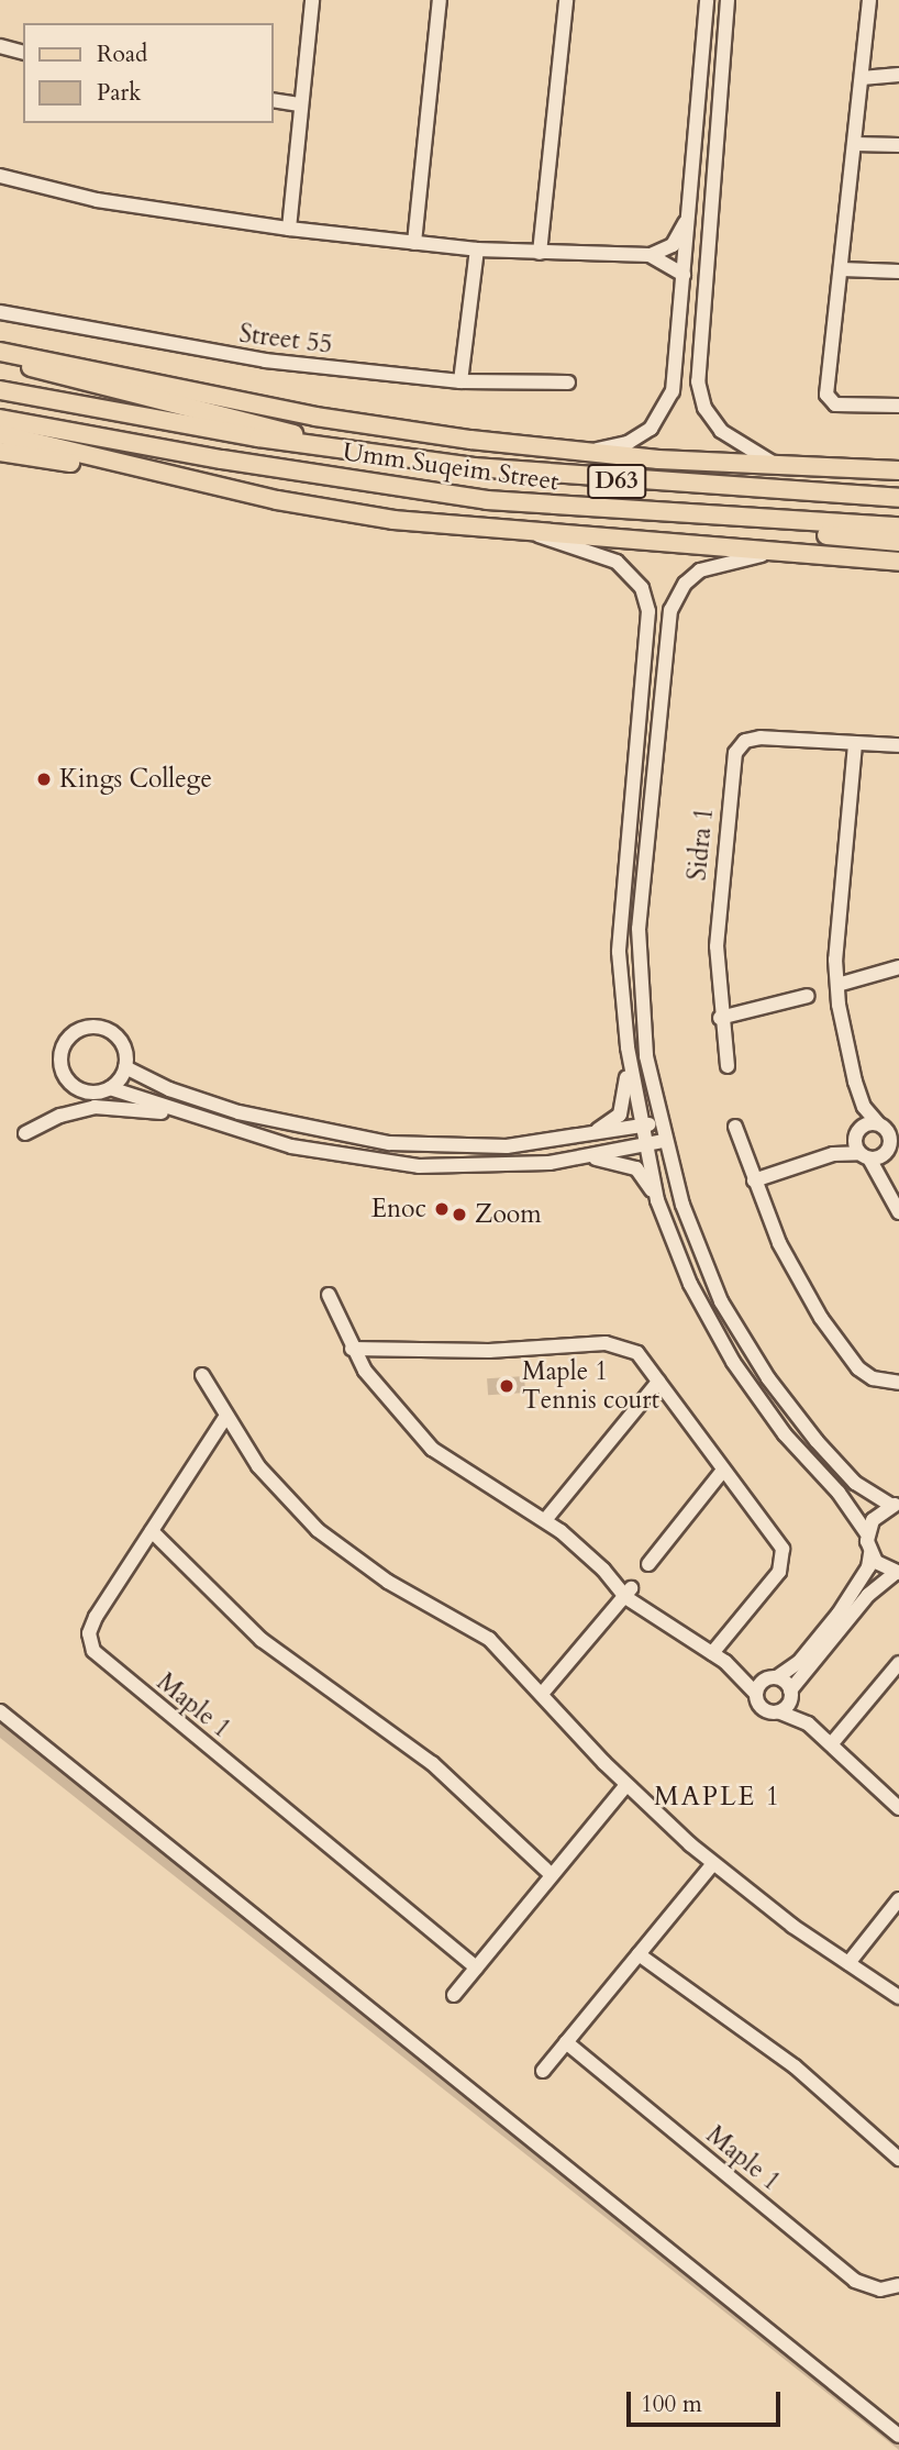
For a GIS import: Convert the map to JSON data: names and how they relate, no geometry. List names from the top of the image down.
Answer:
{
  "streets": {
    "main road": ["Umm Suqeim Street", "D63"],
    "street": ["Street 55", "Sidra 1", "Maple 1"]
  },
  "districts": ["MAPLE 1"],
  "places": [
    "Kings College",
    "Enoc",
    "Zoom",
    "Maple 1 Tennis court"
  ],
  "legend": ["Road", "Park"],
  "scale_bar": "100 m"
}
